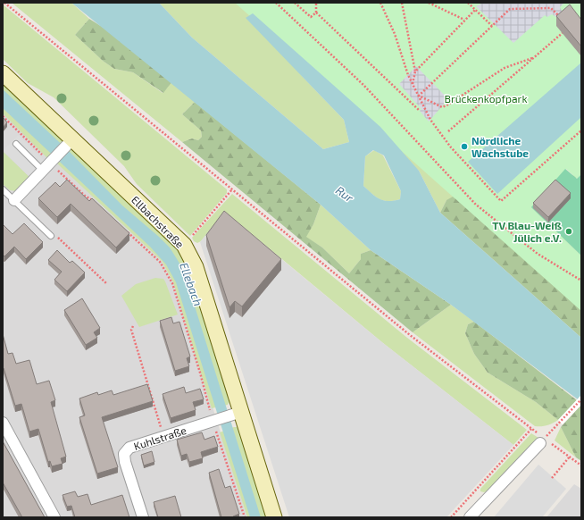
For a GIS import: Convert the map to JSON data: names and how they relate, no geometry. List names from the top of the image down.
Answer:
{
  "streets": {
    "main road": ["Ellbachstraße"],
    "street": ["Kuhlstraße"]
  },
  "crossings": [
    ["Ellbachstraße", "Kuhlstraße"]
  ],
  "water": ["Rur", "Ellebach"],
  "parks": ["Brückenkopfpark"],
  "places": ["Nördliche Wachstube", "TV Blau-Weiß Jülich e.V."]
}
